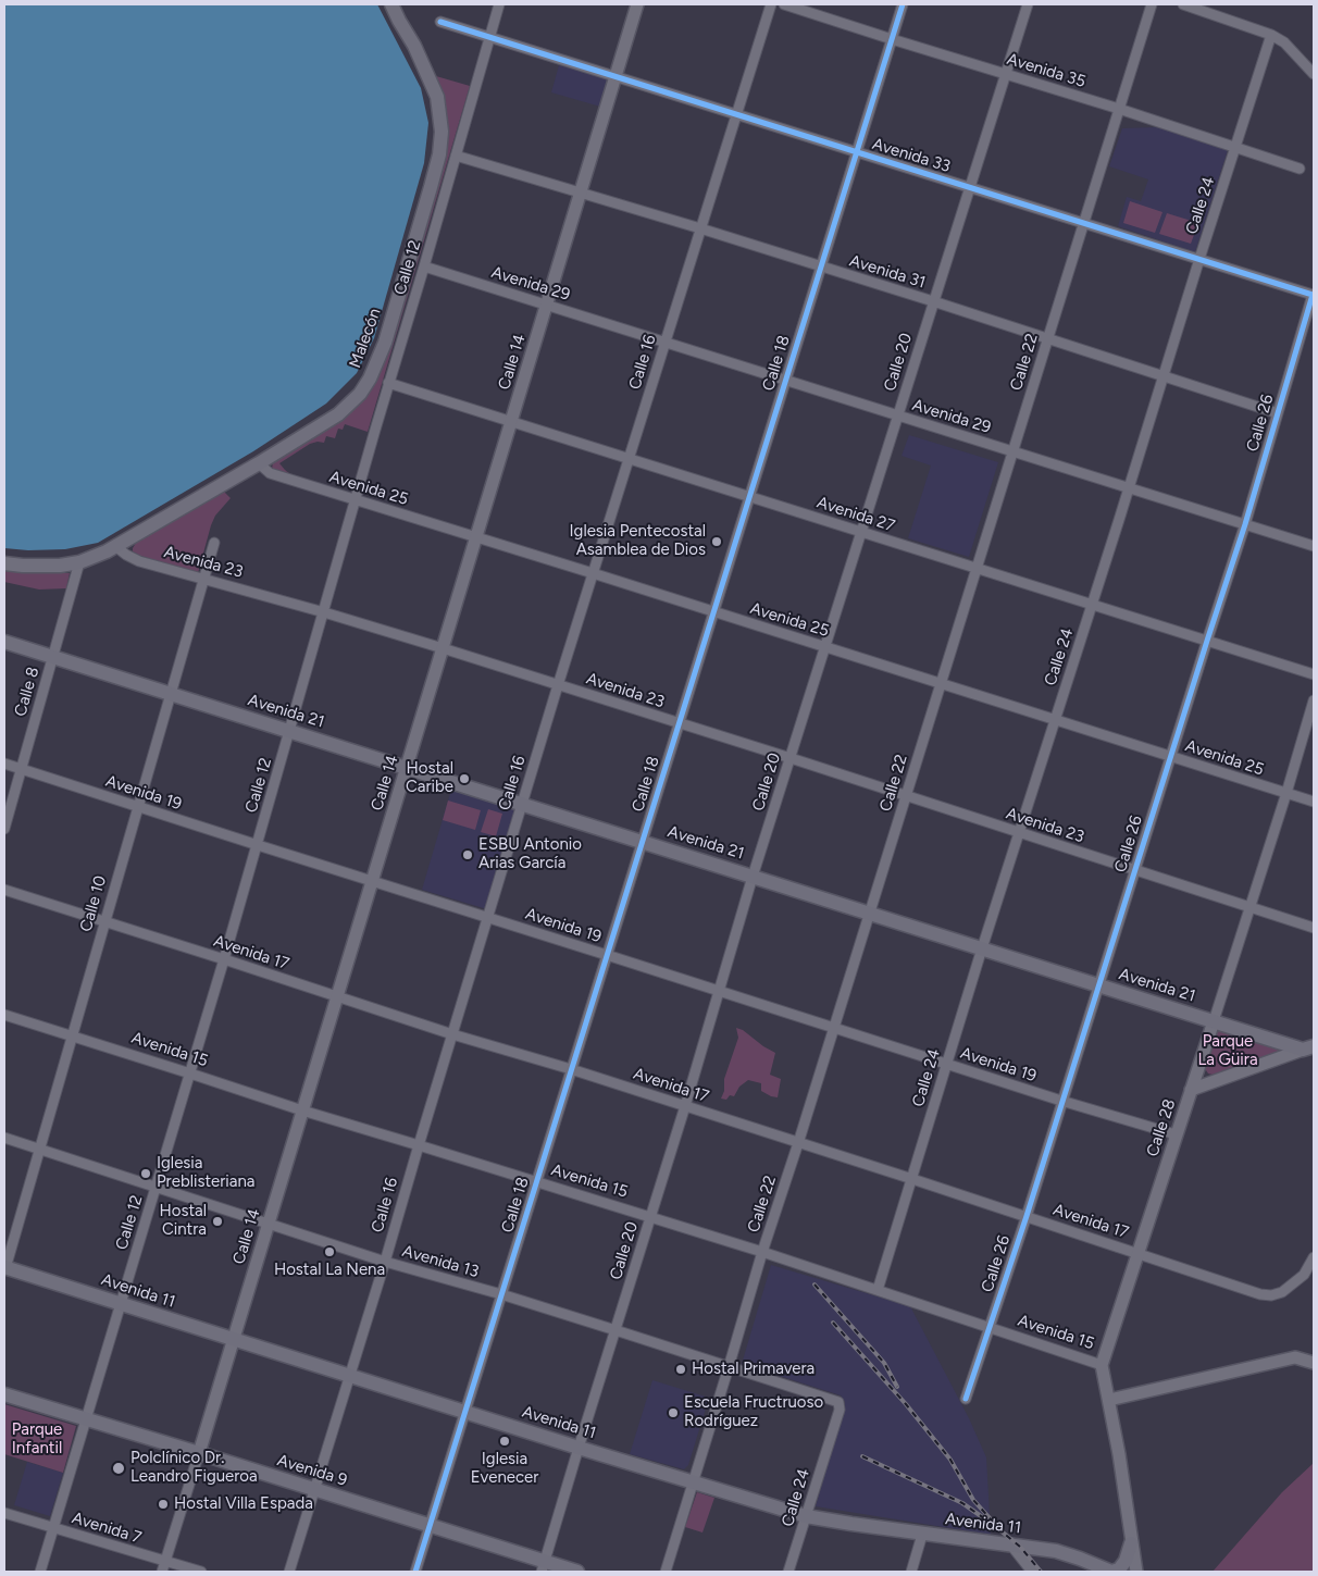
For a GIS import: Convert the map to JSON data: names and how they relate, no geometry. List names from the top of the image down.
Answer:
{
  "streets": {
    "main road": [
      "Malecón",
      "Avenida 21",
      "Avenida 11",
      "Avenida 9"
    ],
    "street": [
      "Avenida 35",
      "Avenida 33",
      "Calle 24",
      "Calle 12",
      "Avenida 31",
      "Avenida 29",
      "Calle 14",
      "Calle 16",
      "Calle 20",
      "Calle 22",
      "Calle 18",
      "Calle 26",
      "Avenida 25",
      "Avenida 27",
      "Avenida 23",
      "Calle 8",
      "Avenida 19",
      "Calle 10",
      "Avenida 17",
      "Avenida 15",
      "Calle 28",
      "Avenida 13",
      "Avenida 7"
    ]
  },
  "crossings": [
    ["Avenida 35", "Calle 24"],
    ["Avenida 35", "Calle 20"],
    ["Avenida 35", "Calle 22"],
    ["Avenida 35", "Calle 18"],
    ["Avenida 33", "Calle 24"],
    ["Avenida 33", "Calle 12"],
    ["Avenida 33", "Calle 14"],
    ["Avenida 33", "Calle 16"],
    ["Avenida 33", "Calle 20"],
    ["Avenida 33", "Calle 22"],
    ["Avenida 33", "Calle 18"],
    ["Avenida 33", "Calle 26"],
    ["Calle 24", "Avenida 31"],
    ["Calle 24", "Avenida 29"],
    ["Calle 24", "Avenida 25"],
    ["Calle 24", "Avenida 27"],
    ["Calle 24", "Avenida 23"],
    ["Calle 24", "Avenida 21"],
    ["Calle 24", "Avenida 19"],
    ["Calle 24", "Avenida 17"],
    ["Calle 24", "Avenida 15"],
    ["Calle 24", "Avenida 13"],
    ["Calle 24", "Avenida 11"],
    ["Calle 12", "Avenida 31"],
    ["Calle 12", "Avenida 29"],
    ["Calle 12", "Avenida 25"],
    ["Calle 12", "Avenida 27"],
    ["Calle 12", "Avenida 23"],
    ["Calle 12", "Avenida 21"],
    ["Calle 12", "Avenida 19"],
    ["Calle 12", "Avenida 17"],
    ["Calle 12", "Avenida 15"],
    ["Calle 12", "Avenida 13"],
    ["Calle 12", "Avenida 11"],
    ["Calle 12", "Avenida 9"],
    ["Calle 12", "Avenida 7"],
    ["Avenida 31", "Calle 14"],
    ["Avenida 31", "Calle 16"],
    ["Avenida 31", "Calle 20"],
    ["Avenida 31", "Calle 22"],
    ["Avenida 31", "Calle 18"],
    ["Avenida 31", "Calle 26"],
    ["Avenida 29", "Calle 14"],
    ["Avenida 29", "Calle 16"],
    ["Avenida 29", "Calle 20"],
    ["Avenida 29", "Calle 22"],
    ["Avenida 29", "Calle 18"],
    ["Avenida 29", "Calle 26"],
    ["Malecón", "Avenida 25"],
    ["Malecón", "Avenida 23"],
    ["Malecón", "Calle 8"],
    ["Calle 14", "Avenida 25"],
    ["Calle 14", "Avenida 27"],
    ["Calle 14", "Avenida 23"],
    ["Calle 14", "Avenida 21"],
    ["Calle 14", "Avenida 19"],
    ["Calle 14", "Avenida 17"],
    ["Calle 14", "Avenida 15"],
    ["Calle 14", "Avenida 13"],
    ["Calle 14", "Avenida 11"],
    ["Calle 14", "Avenida 9"],
    ["Calle 14", "Avenida 7"],
    ["Calle 16", "Avenida 25"],
    ["Calle 16", "Avenida 27"],
    ["Calle 16", "Avenida 23"],
    ["Calle 16", "Avenida 21"],
    ["Calle 16", "Avenida 19"],
    ["Calle 16", "Avenida 17"],
    ["Calle 16", "Avenida 15"],
    ["Calle 16", "Avenida 13"],
    ["Calle 16", "Avenida 11"],
    ["Calle 16", "Avenida 9"],
    ["Calle 20", "Avenida 25"],
    ["Calle 20", "Avenida 27"],
    ["Calle 20", "Avenida 23"],
    ["Calle 20", "Avenida 21"],
    ["Calle 20", "Avenida 19"],
    ["Calle 20", "Avenida 17"],
    ["Calle 20", "Avenida 15"],
    ["Calle 20", "Avenida 13"],
    ["Calle 20", "Avenida 11"],
    ["Calle 20", "Avenida 9"],
    ["Calle 22", "Avenida 25"],
    ["Calle 22", "Avenida 27"],
    ["Calle 22", "Avenida 23"],
    ["Calle 22", "Avenida 21"],
    ["Calle 22", "Avenida 19"],
    ["Calle 22", "Avenida 17"],
    ["Calle 22", "Avenida 15"],
    ["Calle 22", "Avenida 13"],
    ["Calle 22", "Avenida 11"],
    ["Calle 18", "Avenida 25"],
    ["Calle 18", "Avenida 27"],
    ["Calle 18", "Avenida 23"],
    ["Calle 18", "Avenida 21"],
    ["Calle 18", "Avenida 19"],
    ["Calle 18", "Avenida 17"],
    ["Calle 18", "Avenida 15"],
    ["Calle 18", "Avenida 13"],
    ["Calle 18", "Avenida 11"],
    ["Calle 18", "Avenida 9"],
    ["Calle 26", "Avenida 25"],
    ["Calle 26", "Avenida 27"],
    ["Calle 26", "Avenida 23"],
    ["Calle 26", "Avenida 21"],
    ["Calle 26", "Avenida 19"],
    ["Calle 26", "Avenida 17"],
    ["Calle 26", "Avenida 15"],
    ["Avenida 25", "Calle 28"],
    ["Avenida 23", "Calle 10"],
    ["Avenida 23", "Calle 28"],
    ["Calle 8", "Avenida 21"],
    ["Calle 8", "Avenida 19"],
    ["Avenida 21", "Calle 10"],
    ["Avenida 21", "Calle 28"],
    ["Avenida 19", "Calle 10"],
    ["Avenida 19", "Calle 28"],
    ["Calle 10", "Avenida 17"],
    ["Calle 10", "Avenida 15"],
    ["Calle 10", "Avenida 13"],
    ["Calle 10", "Avenida 11"],
    ["Avenida 17", "Calle 28"],
    ["Avenida 15", "Calle 28"]
  ],
  "parks": ["Parque La Güira", "Parque Infantil"],
  "places": [
    "Iglesia Pentecostal Asamblea de Dios",
    "Hostal Caribe",
    "ESBU Antonio Arias García",
    "Iglesia Preblisteriana",
    "Hostal Cintra",
    "Hostal La Nena",
    "Hostal Primavera",
    "Escuela Fructruoso Rodríguez",
    "Iglesia Evenecer",
    "Polclínico Dr. Leandro Figueroa",
    "Hostal Villa Espada"
  ]
}
